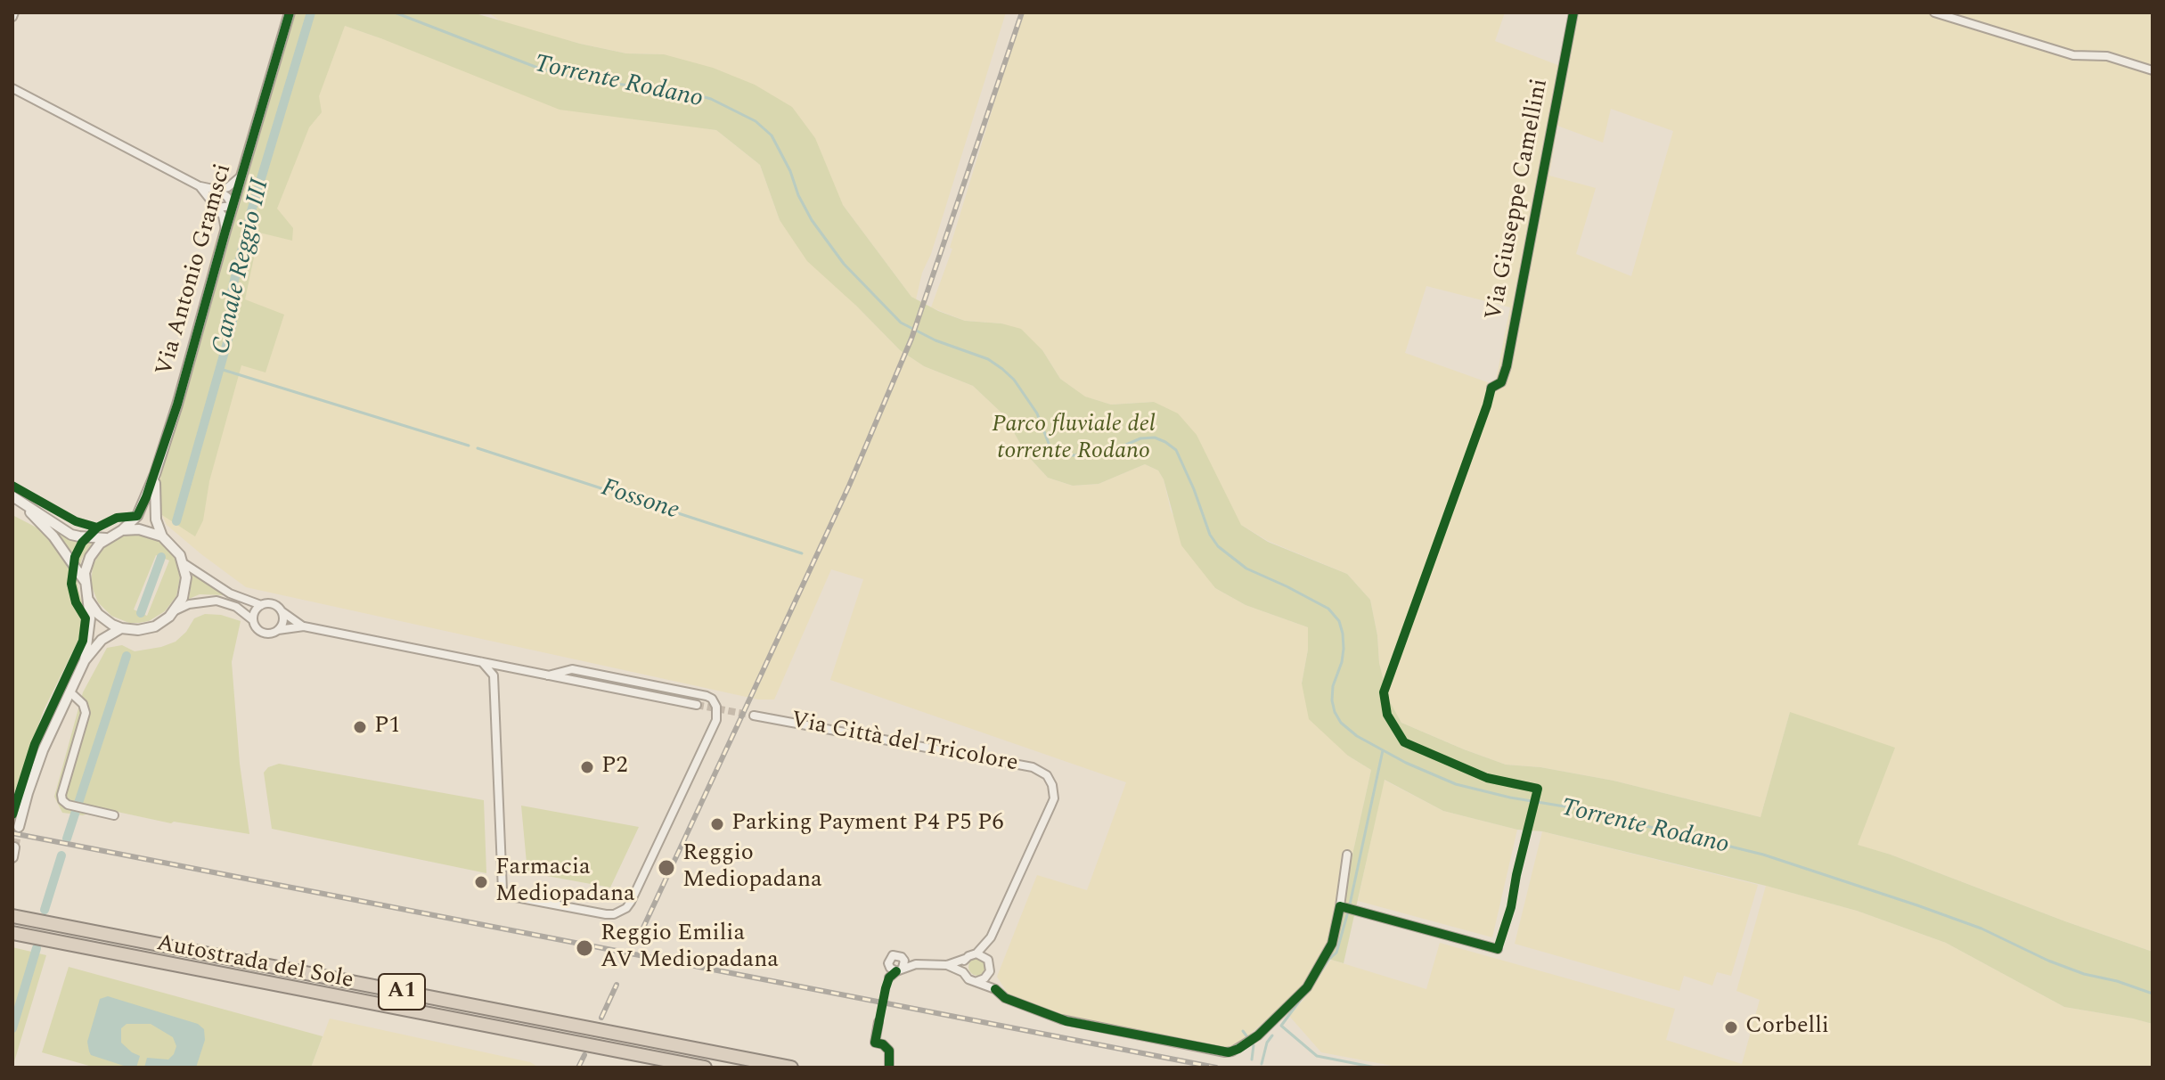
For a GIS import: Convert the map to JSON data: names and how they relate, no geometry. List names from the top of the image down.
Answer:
{
  "streets": {
    "highway": ["Autostrada del Sole", "A1"],
    "street": ["Via Giuseppe Camellini", "Via Antonio Gramsci", "Via Città del Tricolore"]
  },
  "water": ["Torrente Rodano", "Canale Reggio III", "Fossone"],
  "parks": ["Parco fluviale del torrente Rodano"],
  "places": [
    "P1",
    "P2",
    "Parking Payment P4 P5 P6",
    "Reggio Mediopadana",
    "Farmacia Mediopadana",
    "Reggio Emilia AV Mediopadana",
    "Corbelli"
  ]
}
